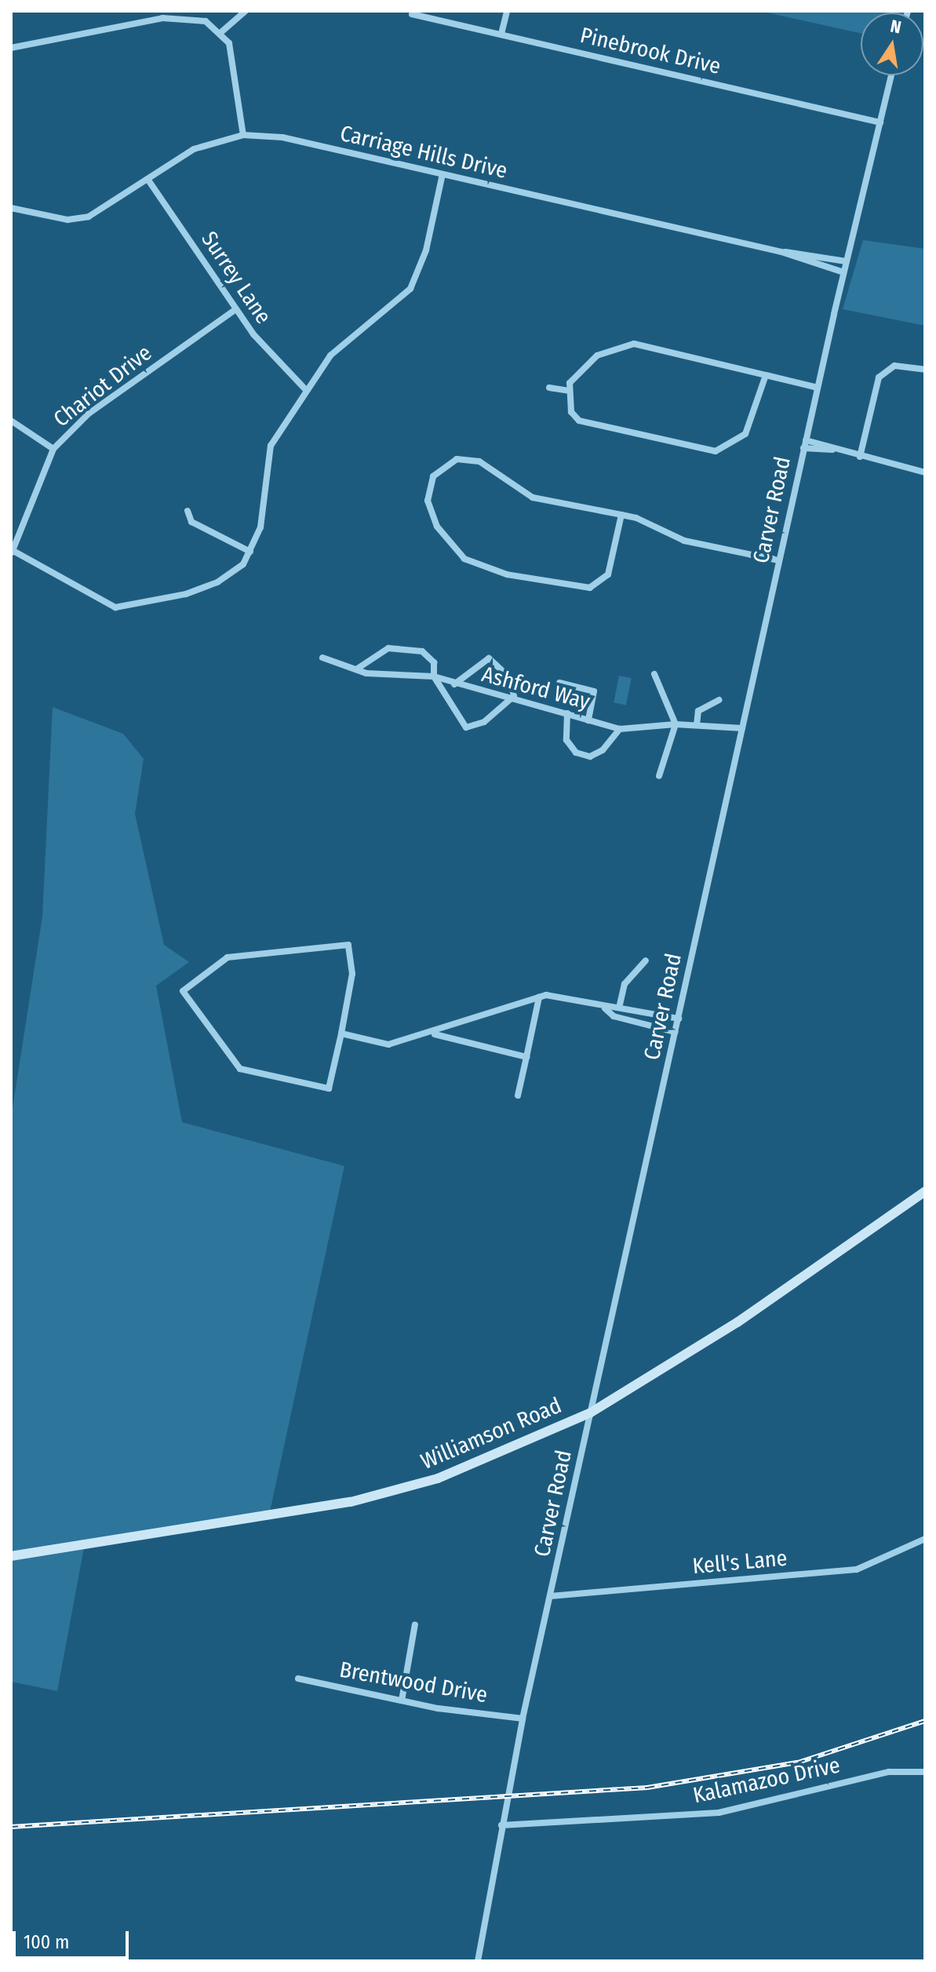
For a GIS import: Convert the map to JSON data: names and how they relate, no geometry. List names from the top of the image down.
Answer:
{
  "streets": {
    "main road": ["Williamson Road"],
    "street": [
      "Pinebrook Drive",
      "Carriage Hills Drive",
      "Surrey Lane",
      "Chariot Drive",
      "Carver Road",
      "Ashford Way",
      "Kell's Lane",
      "Brentwood Drive",
      "Kalamazoo Drive"
    ]
  },
  "crossings": [
    ["Pinebrook Drive", "Carver Road"],
    ["Carriage Hills Drive", "Surrey Lane"],
    ["Carriage Hills Drive", "Carver Road"],
    ["Surrey Lane", "Chariot Drive"],
    ["Carver Road", "Ashford Way"],
    ["Carver Road", "Williamson Road"],
    ["Carver Road", "Kell's Lane"],
    ["Carver Road", "Brentwood Drive"],
    ["Carver Road", "Kalamazoo Drive"]
  ],
  "scale_bar": "100 m",
  "north": "top"
}
